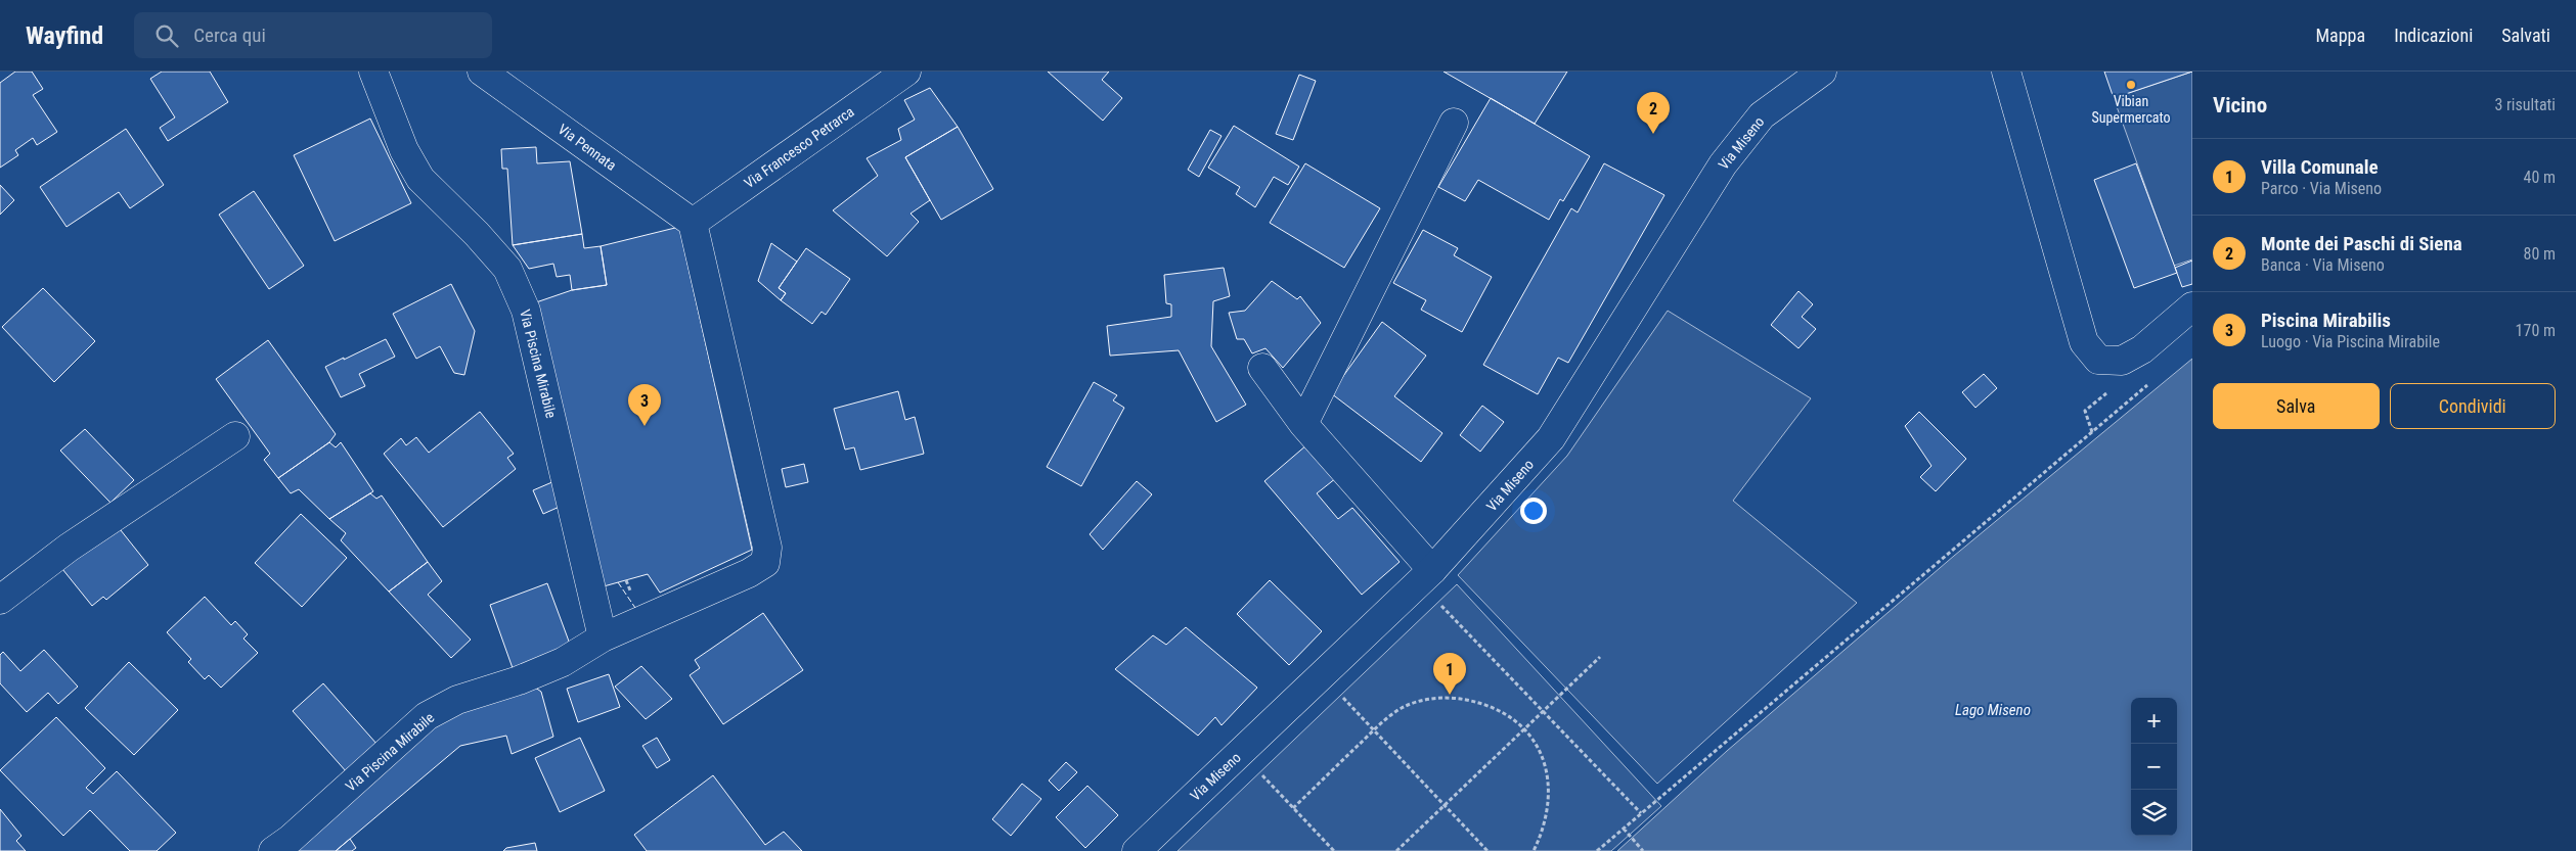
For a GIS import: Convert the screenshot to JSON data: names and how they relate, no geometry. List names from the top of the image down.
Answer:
{
  "streets": {
    "street": [
      "Via Miseno",
      "Via Pennata",
      "Via Francesco Petrarca",
      "Via Piscina Mirabile"
    ]
  },
  "crossings": [
    ["Via Pennata", "Via Francesco Petrarca"],
    ["Via Pennata", "Via Piscina Mirabile"],
    ["Via Francesco Petrarca", "Via Piscina Mirabile"]
  ],
  "water": ["Lago Miseno"],
  "places": ["Vibian Supermercato"],
  "page": {
    "header": "Wayfind",
    "search": "Cerca qui",
    "nav": ["Mappa", "Indicazioni", "Salvati"],
    "heading": ["Vicino", "3 risultati"],
    "pins": ["2", "3", "1"],
    "list": [
      {
        "mark": "1",
        "name": "Villa Comunale",
        "note": "Parco · Via Miseno",
        "value": "40 m"
      },
      {
        "mark": "2",
        "name": "Monte dei Paschi di Siena",
        "note": "Banca · Via Miseno",
        "value": "80 m"
      },
      {
        "mark": "3",
        "name": "Piscina Mirabilis",
        "note": "Luogo · Via Piscina Mirabile",
        "value": "170 m"
      }
    ],
    "buttons": ["Salva", "Condividi"],
    "map_buttons": ["+", "−"]
  }
}
